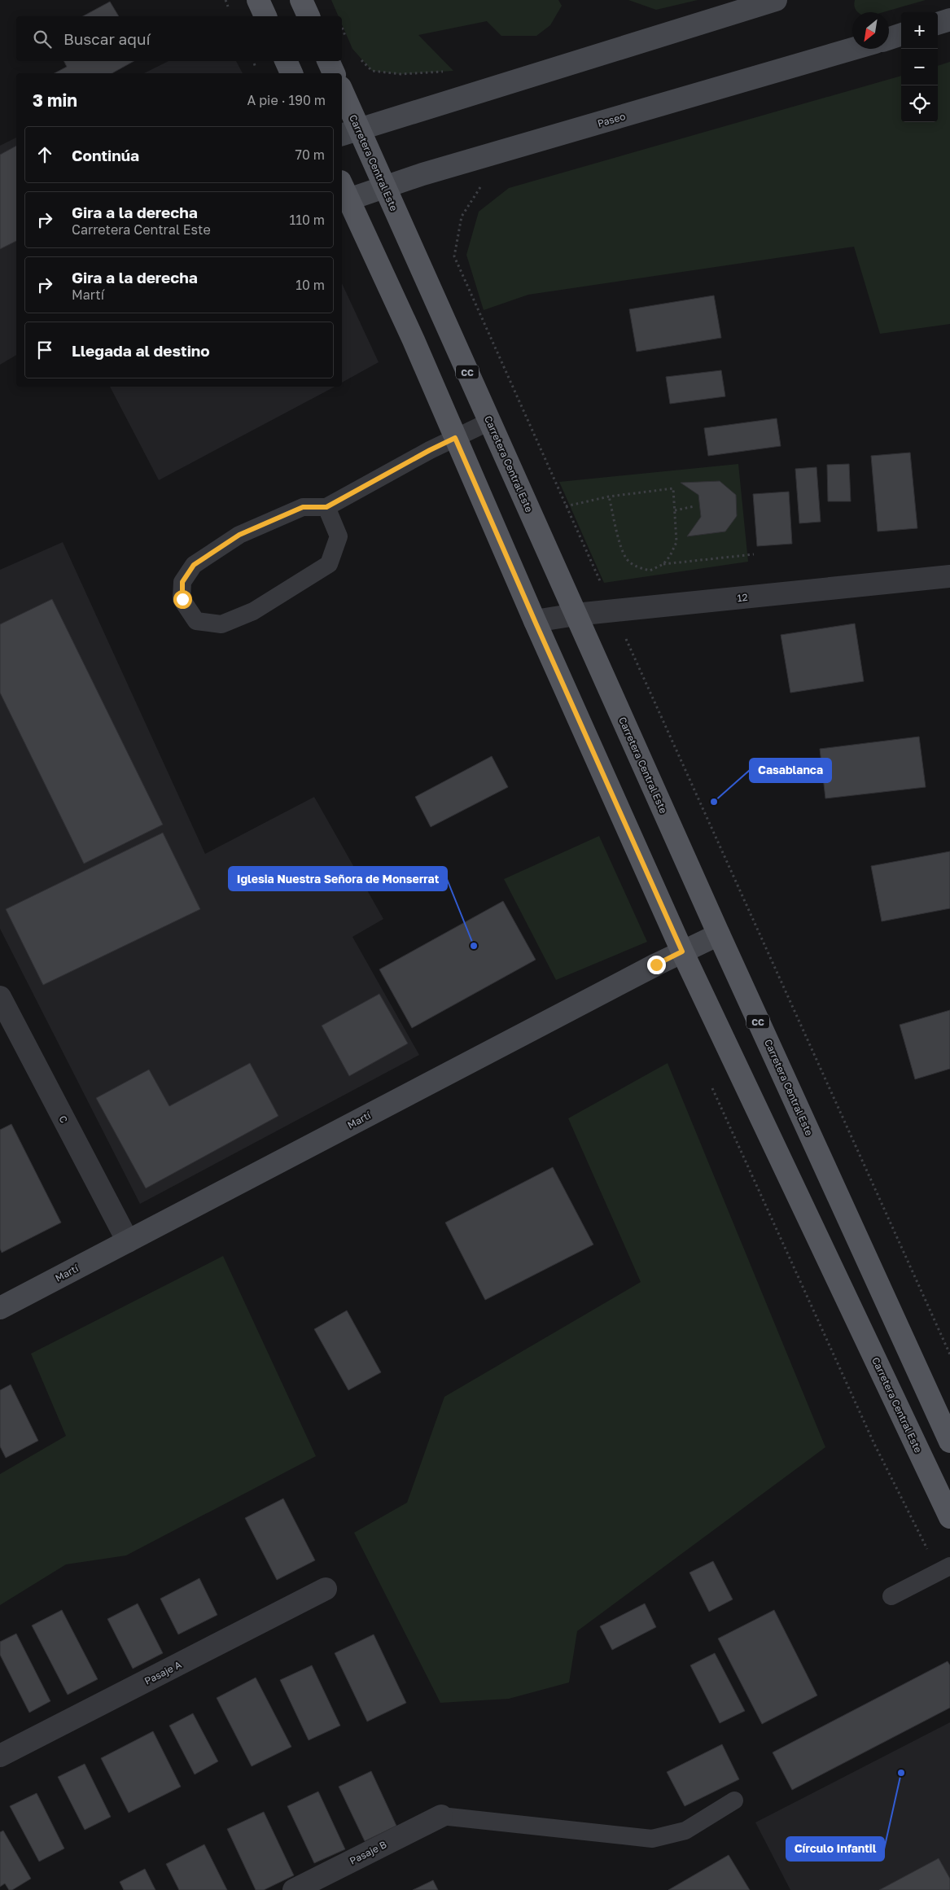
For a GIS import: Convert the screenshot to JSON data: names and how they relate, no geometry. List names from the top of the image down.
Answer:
{
  "streets": {
    "main road": ["Carretera Central Este", "CC"],
    "street": [
      "Paseo",
      "12",
      "C",
      "Martí",
      "Pasaje A",
      "Pasaje B"
    ]
  },
  "crossings": [
    ["Paseo", "Carretera Central Este"],
    ["Carretera Central Este", "12"],
    ["Carretera Central Este", "Martí"],
    ["C", "Martí"]
  ],
  "places": ["Casablanca", "Iglesia Nuestra Señora de Monserrat", "Círculo Infantil"],
  "north": "bottom left",
  "page": {
    "map_buttons": ["+", "−"],
    "search": "Buscar aquí",
    "heading": ["3 min", "A pie · 190 m"],
    "list": [
      ["Continúa", "70 m"],
      ["Gira a la derecha", "Carretera Central Este", "110 m"],
      ["Gira a la derecha", "Martí", "10 m"],
      "Llegada al destino"
    ]
  }
}
